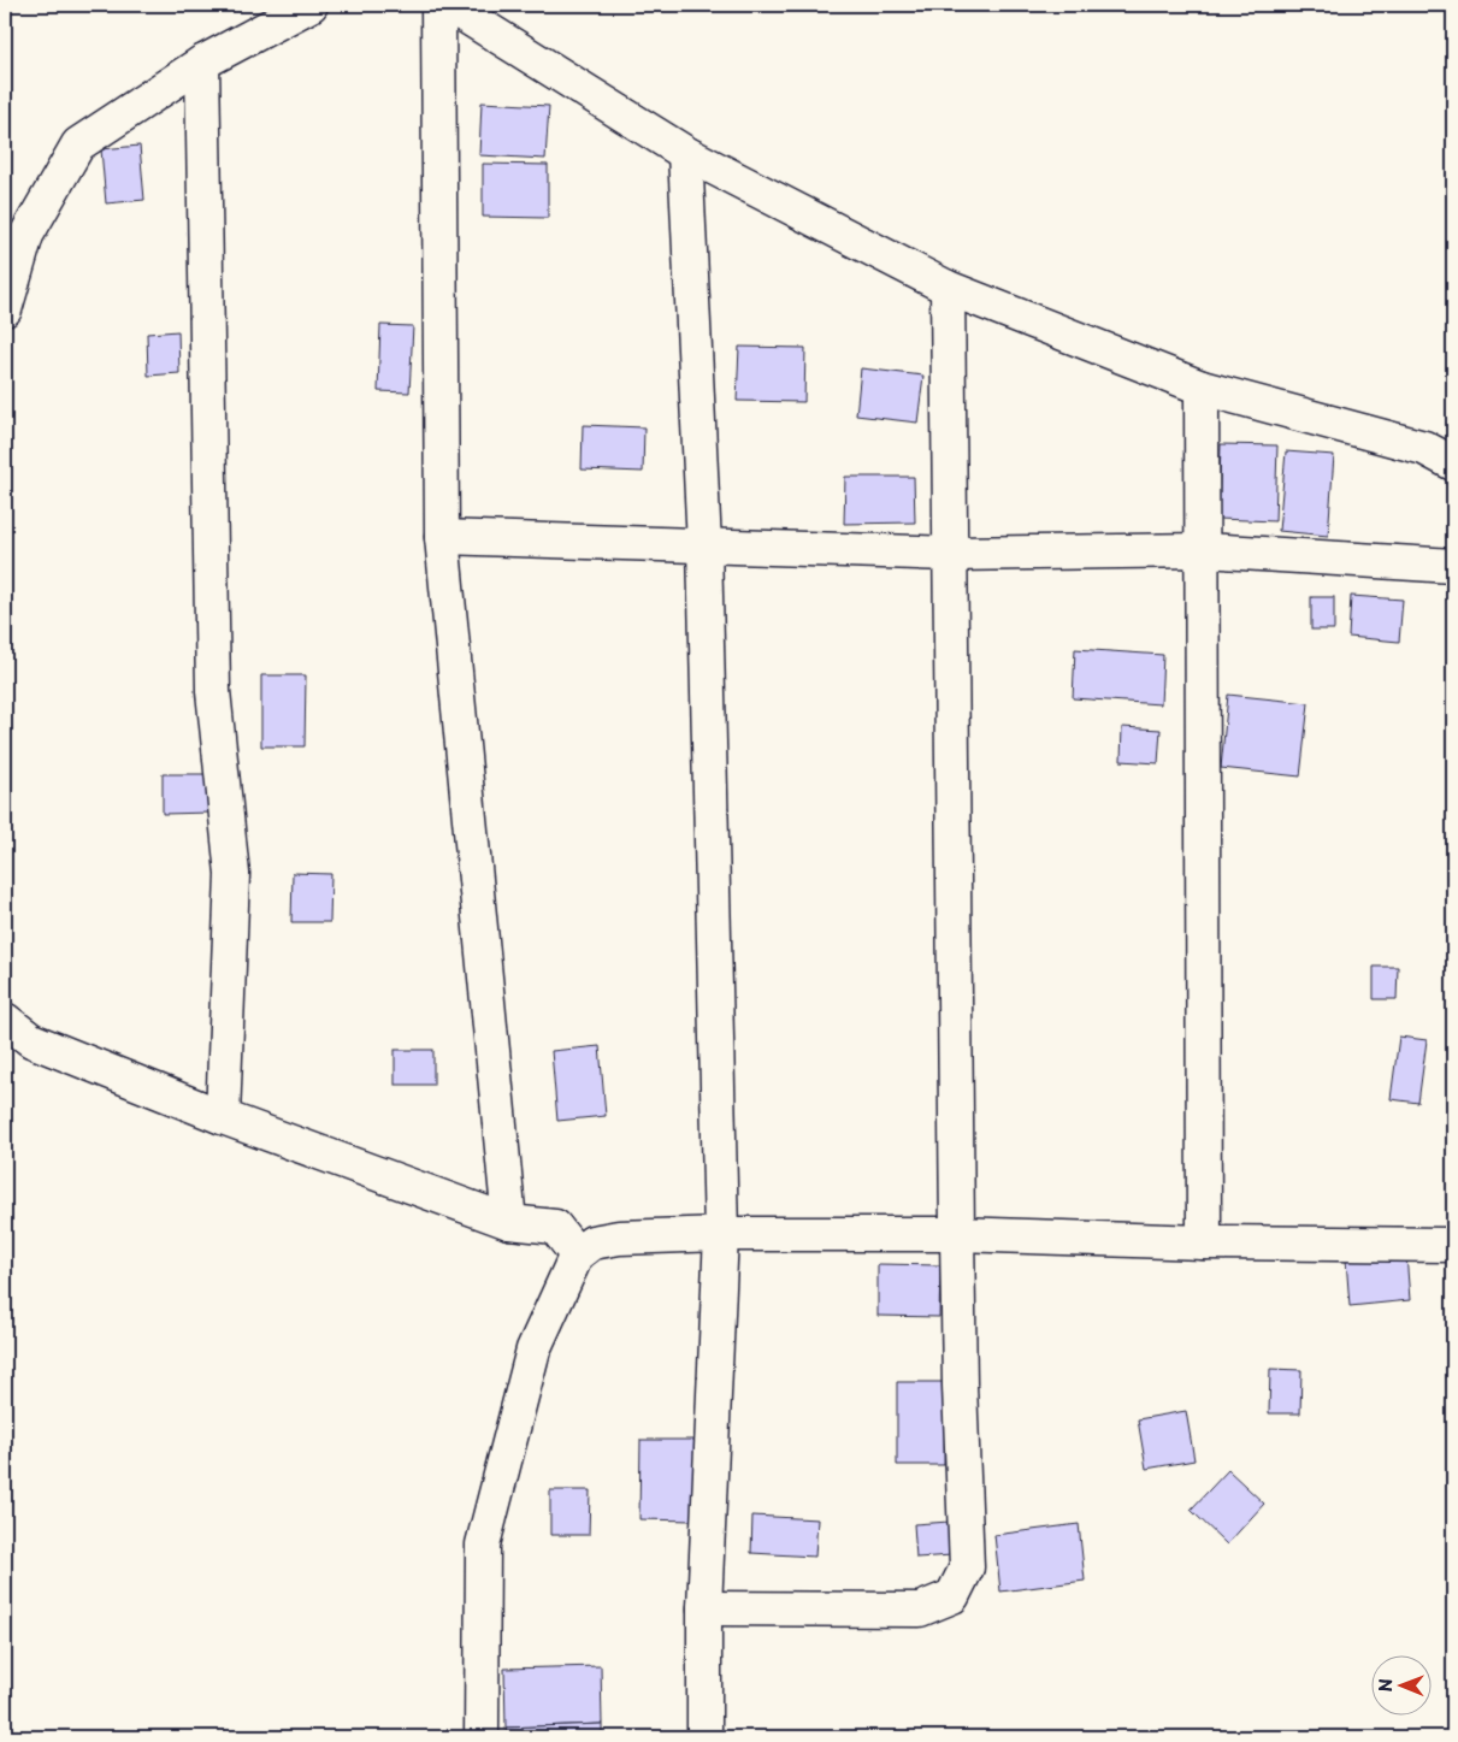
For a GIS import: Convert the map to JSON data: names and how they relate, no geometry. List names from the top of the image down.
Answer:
{
  "north": "left"
}
